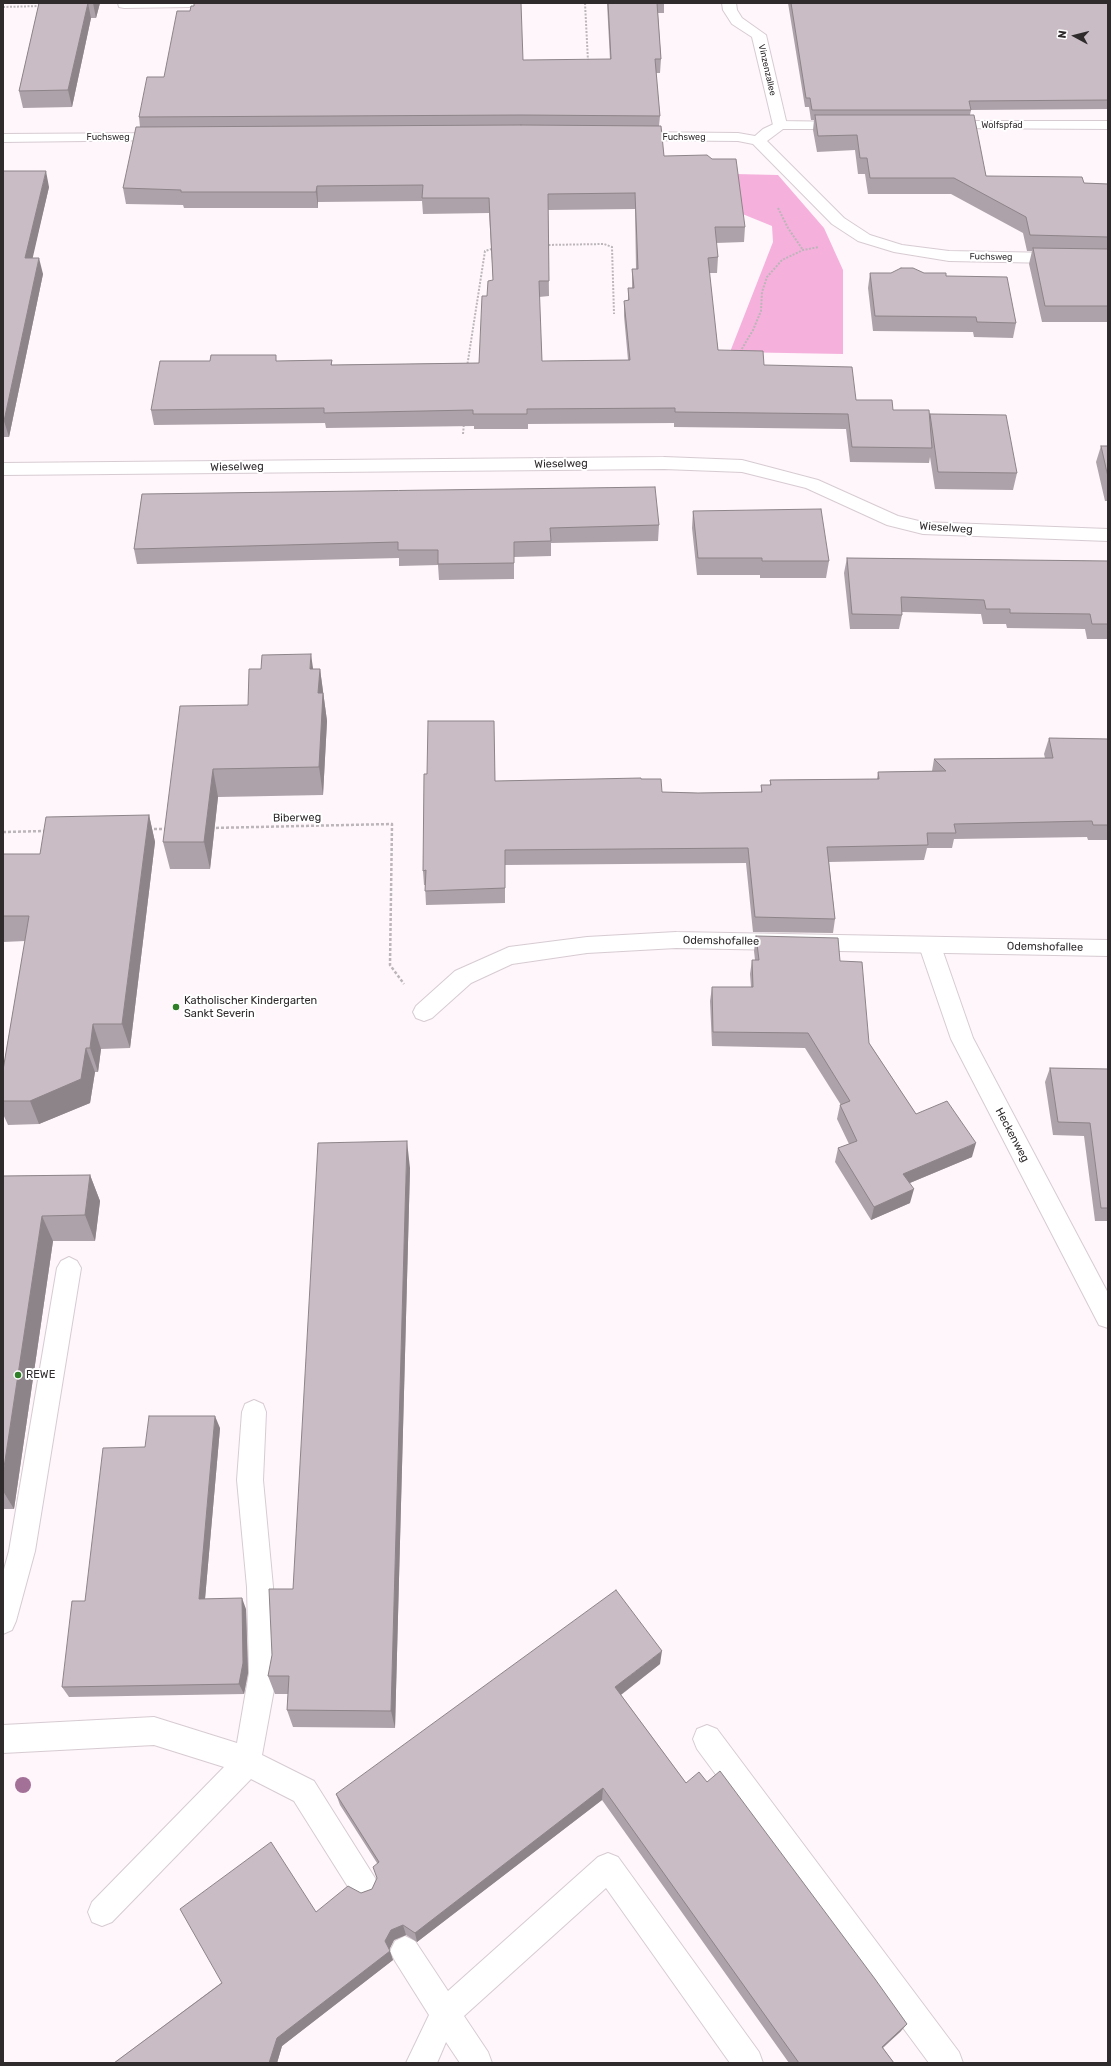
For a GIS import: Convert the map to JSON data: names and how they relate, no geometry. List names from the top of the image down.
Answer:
{
  "streets": {
    "street": [
      "Vinzenzallee",
      "Wolfspfad",
      "Fuchsweg",
      "Wieselweg",
      "Odemshofallee",
      "Heckenweg"
    ],
    "path": ["Biberweg"]
  },
  "crossings": [
    ["Biberweg", "Odemshofallee"],
    ["Odemshofallee", "Heckenweg"]
  ],
  "places": ["Katholischer Kindergarten Sankt Severin", "REWE"],
  "north": "left"
}
